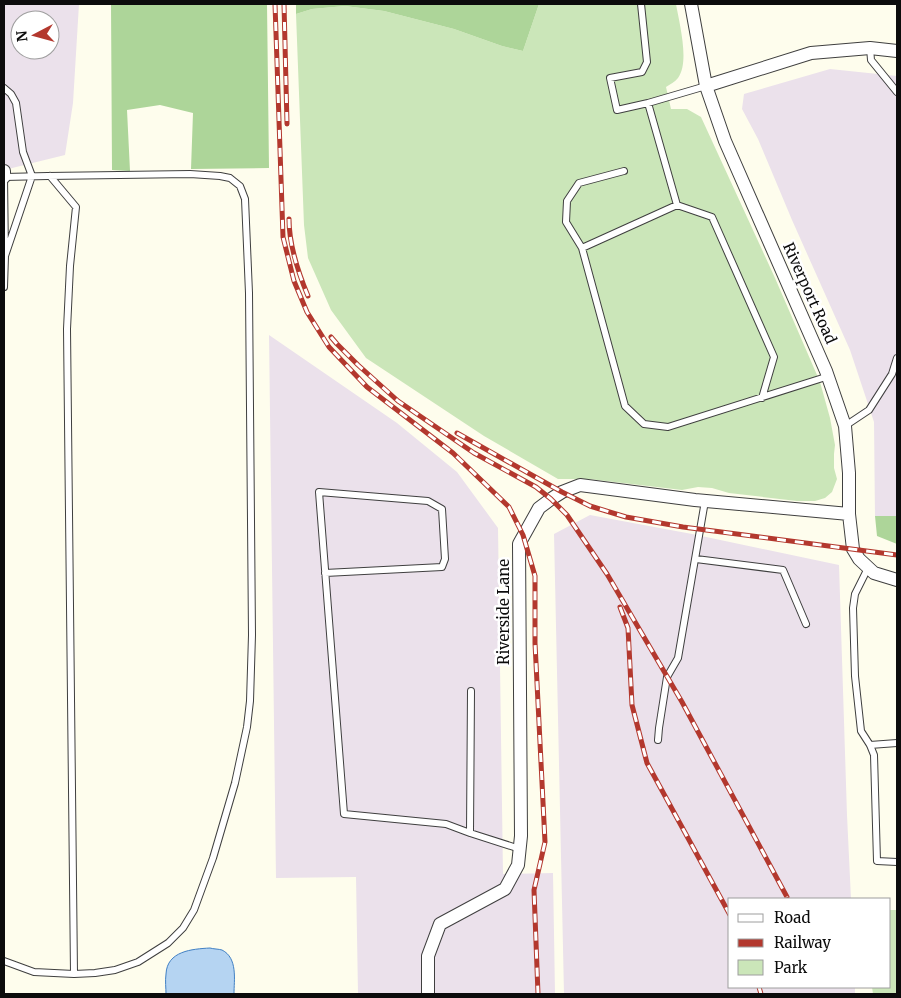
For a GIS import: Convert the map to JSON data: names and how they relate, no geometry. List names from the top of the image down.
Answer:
{
  "streets": {
    "street": ["Riverport Road", "Riverside Lane"]
  },
  "crossings": [
    ["Riverport Road", "Riverside Lane"]
  ],
  "legend": ["Road", "Railway", "Park"],
  "north": "left"
}
